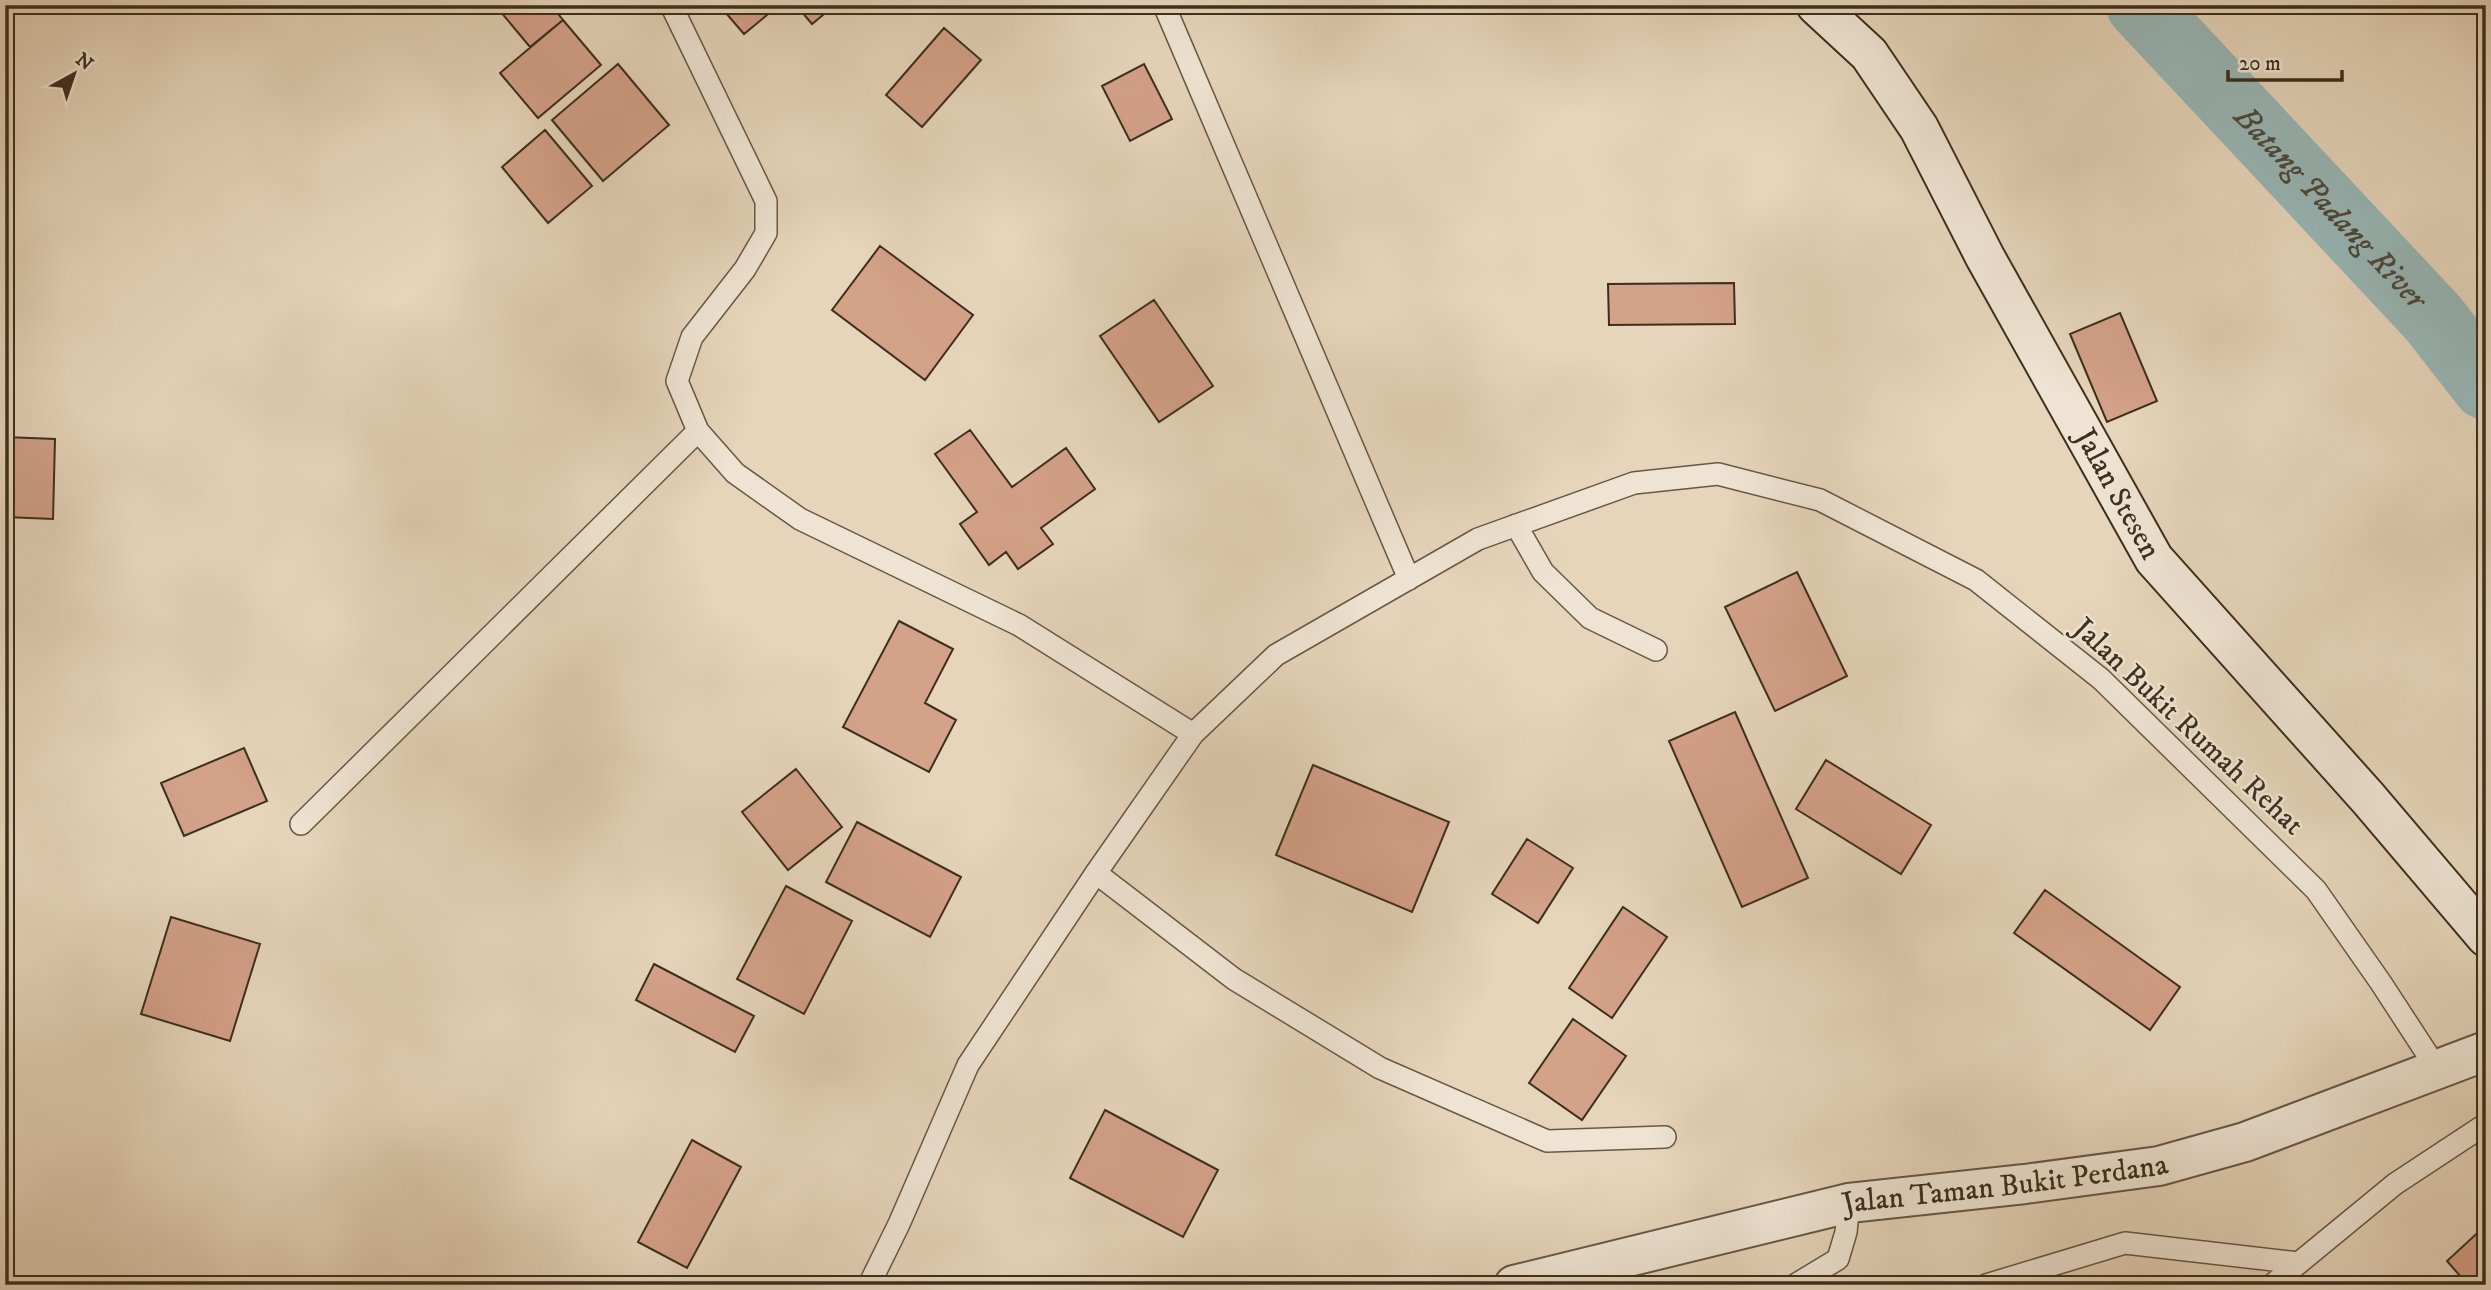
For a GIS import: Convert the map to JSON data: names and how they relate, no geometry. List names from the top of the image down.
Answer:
{
  "streets": {
    "main road": ["Jalan Stesen", "Jalan Taman Bukit Perdana"],
    "lane": ["Jalan Bukit Rumah Rehat"]
  },
  "crossings": [
    ["Jalan Bukit Rumah Rehat", "Jalan Taman Bukit Perdana"]
  ],
  "water": ["Batang Padang River"],
  "scale_bar": "20 m",
  "north": "top right"
}
